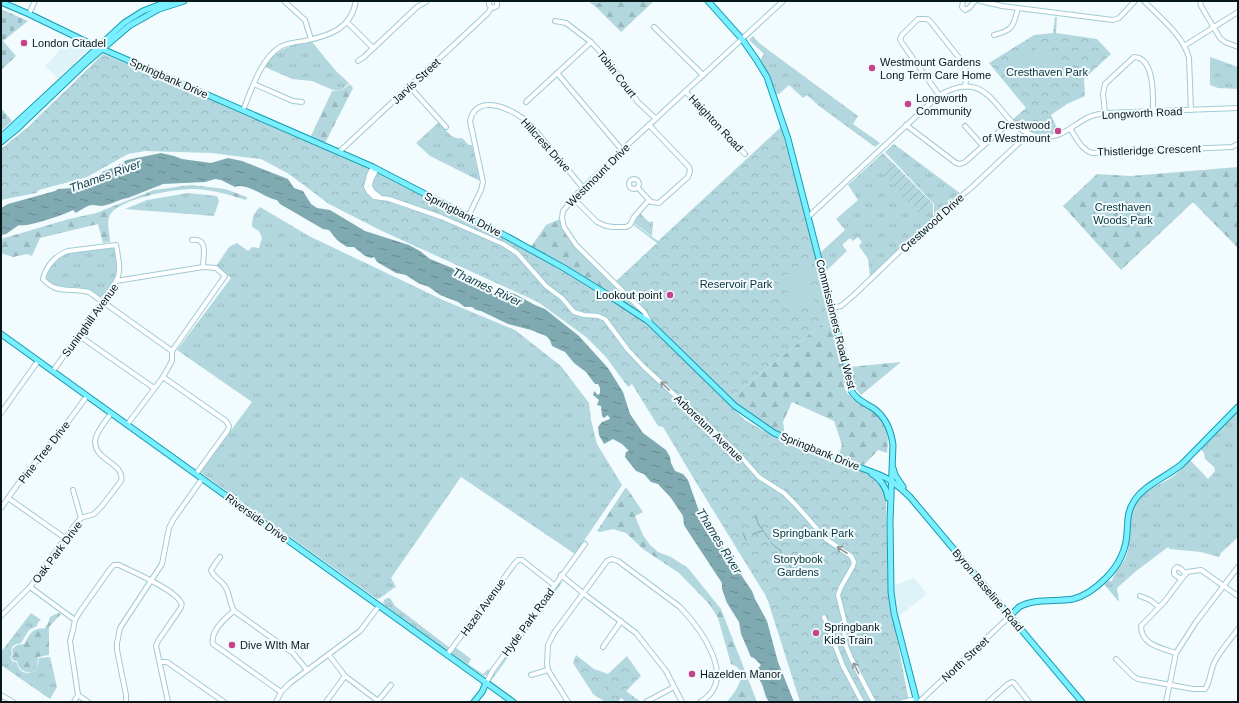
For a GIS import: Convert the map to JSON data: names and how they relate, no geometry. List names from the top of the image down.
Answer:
{
  "streets": {
    "main road": [
      "Springbank Drive",
      "Commissioners Road West",
      "Riverside Drive",
      "Byron Baseline Road",
      "Hyde Park Road"
    ],
    "street": [
      "Tobin Court",
      "Jarvis Street",
      "Longworth Road",
      "Haighton Road",
      "Hillcrest Drive",
      "Thistleridge Crescent",
      "Westmount Drive",
      "Crestwood Drive",
      "Suninghill Avenue",
      "Arboretum Avenue",
      "Pine Tree Drive",
      "Oak Park Drive",
      "Hazel Avenue",
      "North Street"
    ]
  },
  "crossings": [
    ["Tobin Court", "Westmount Drive"],
    ["Springbank Drive", "Jarvis Street"],
    ["Springbank Drive", "Hillcrest Drive"],
    ["Springbank Drive", "Westmount Drive"],
    ["Springbank Drive", "Commissioners Road West"],
    ["Springbank Drive", "Arboretum Avenue"],
    ["Springbank Drive", "Byron Baseline Road"],
    ["Longworth Road", "Thistleridge Crescent"],
    ["Longworth Road", "Crestwood Drive"],
    ["Longworth Road", "Commissioners Road West"],
    ["Haighton Road", "Westmount Drive"],
    ["Hillcrest Drive", "Westmount Drive"],
    ["Westmount Drive", "Commissioners Road West"],
    ["Crestwood Drive", "Commissioners Road West"],
    ["Suninghill Avenue", "Riverside Drive"],
    ["Commissioners Road West", "Byron Baseline Road"],
    ["Commissioners Road West", "North Street"],
    ["Pine Tree Drive", "Riverside Drive"],
    ["Riverside Drive", "Oak Park Drive"],
    ["Riverside Drive", "Hazel Avenue"],
    ["Riverside Drive", "Hyde Park Road"],
    ["Byron Baseline Road", "North Street"],
    ["Hazel Avenue", "Hyde Park Road"]
  ],
  "one_way": ["Arboretum Avenue"],
  "water": ["Thames River"],
  "parks": [
    "Cresthaven Park",
    "Cresthaven Woods Park",
    "Reservoir Park",
    "Springbank Park",
    "Storybook Gardens"
  ],
  "places": [
    "London Citadel",
    "Westmount Gardens Long Term Care Home",
    "Longworth Community",
    "Crestwood of Westmount",
    "Lookout point",
    "Springbank Kids Train",
    "Dive WIth Mar",
    "Hazelden Manor"
  ]
}
